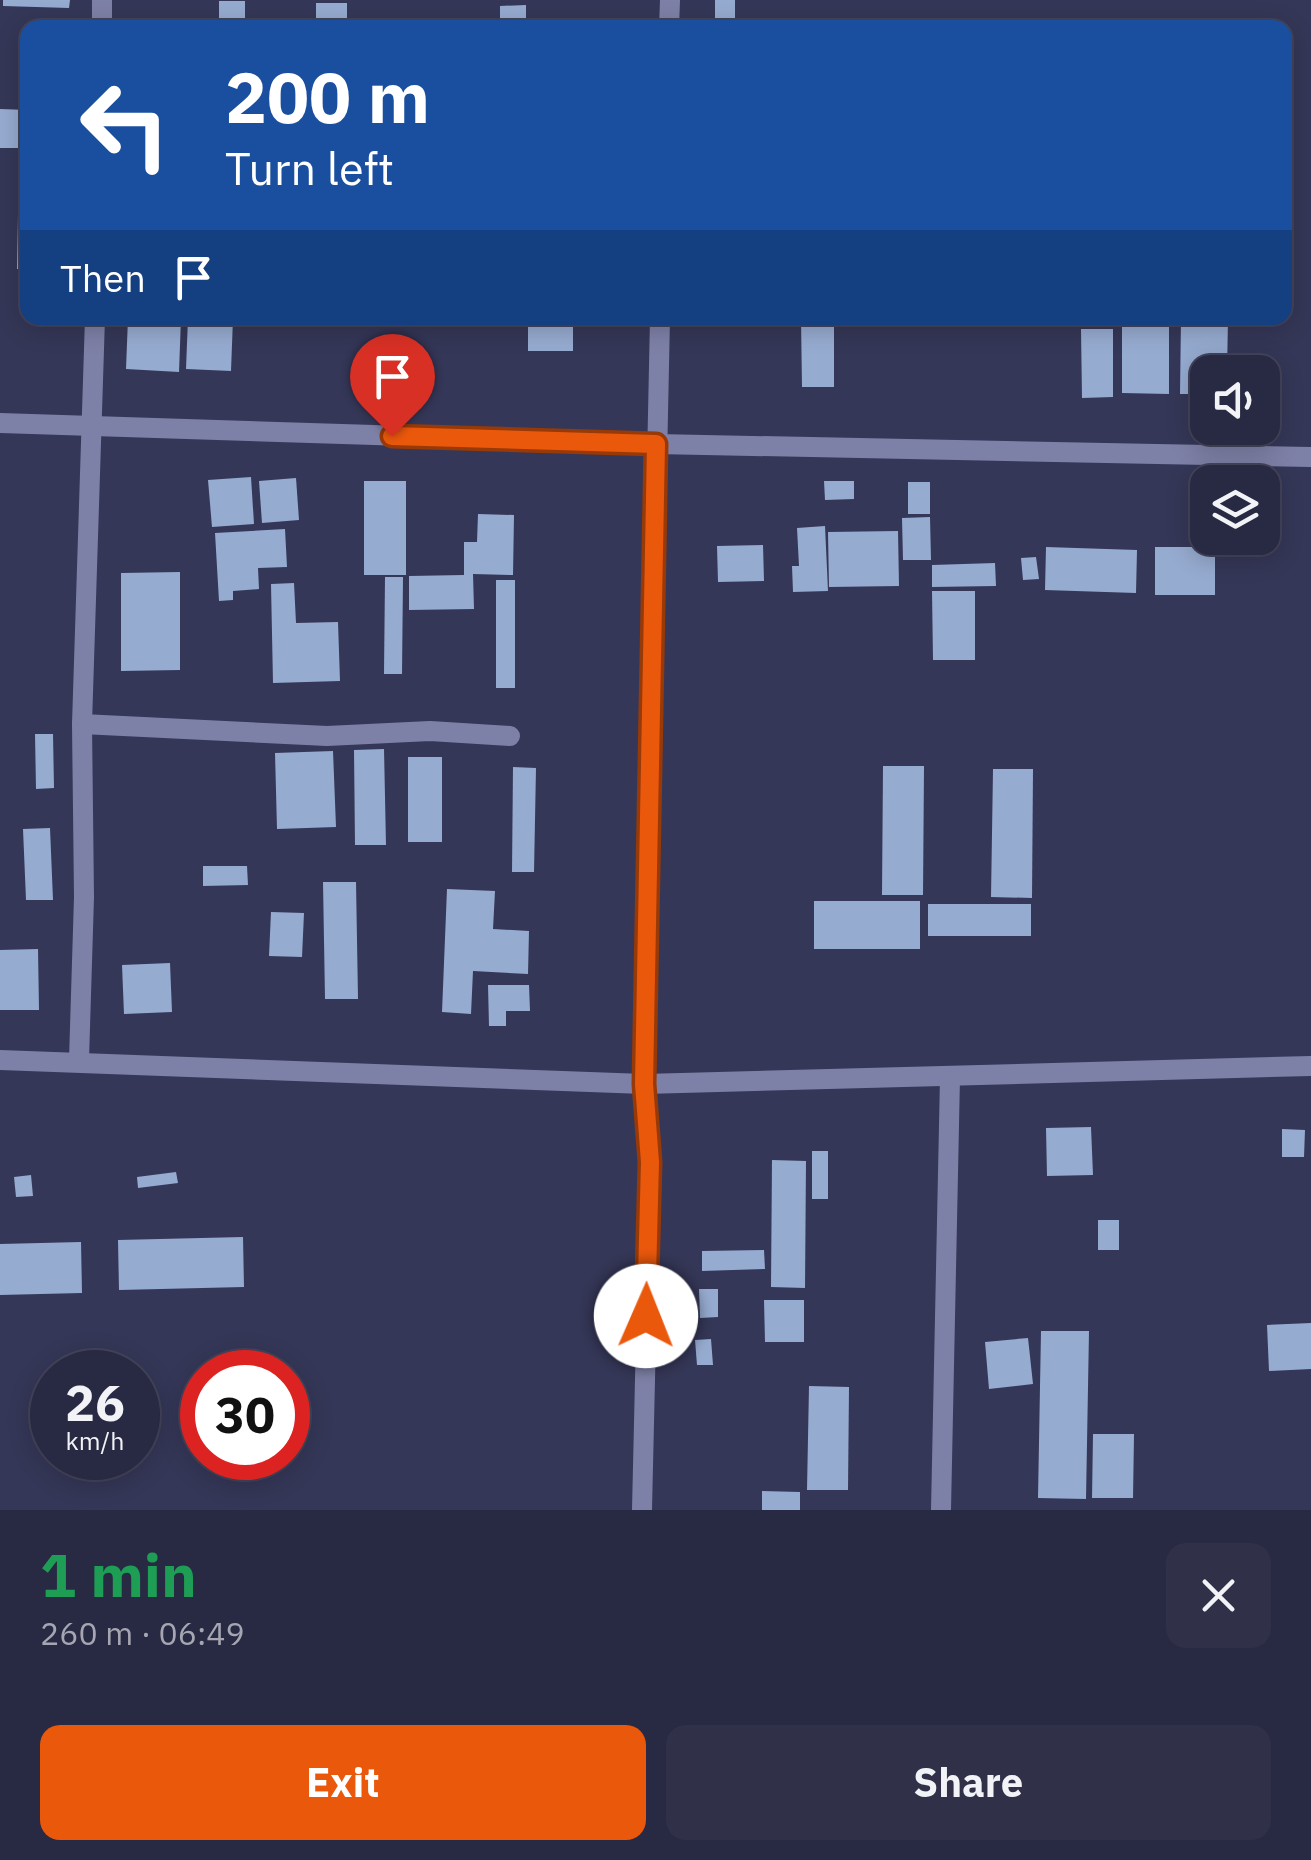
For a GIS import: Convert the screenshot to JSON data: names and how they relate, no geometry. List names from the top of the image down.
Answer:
{
  "page": {
    "turn": ["200 m", "Turn left"],
    "then": "Then",
    "speed": "26 km/h",
    "limit": "30",
    "heading": ["1 min", "260 m · 06:49"],
    "buttons": ["Exit", "Share"]
  }
}
